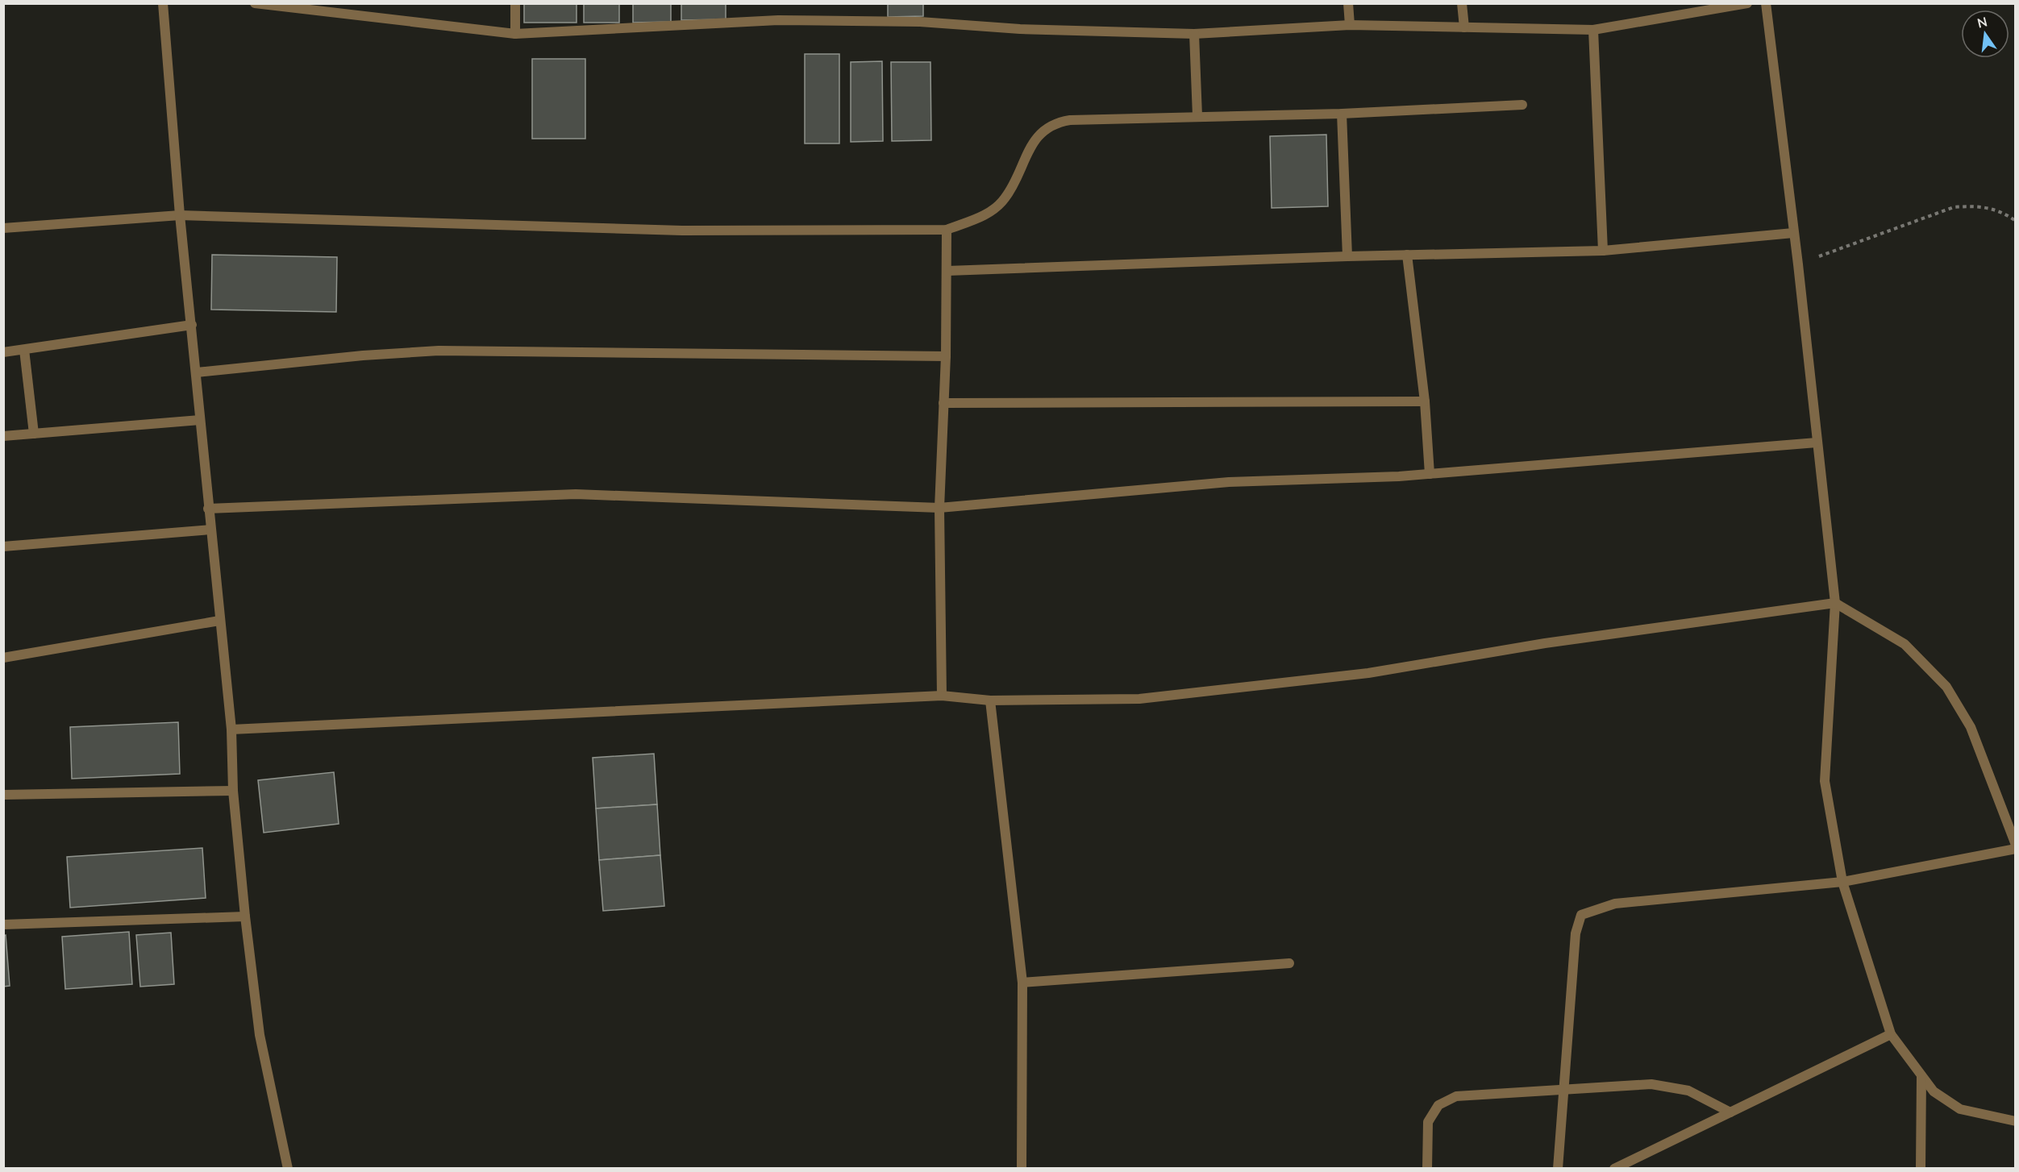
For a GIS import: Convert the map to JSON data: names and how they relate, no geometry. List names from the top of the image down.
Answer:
{
  "north": "top"
}
